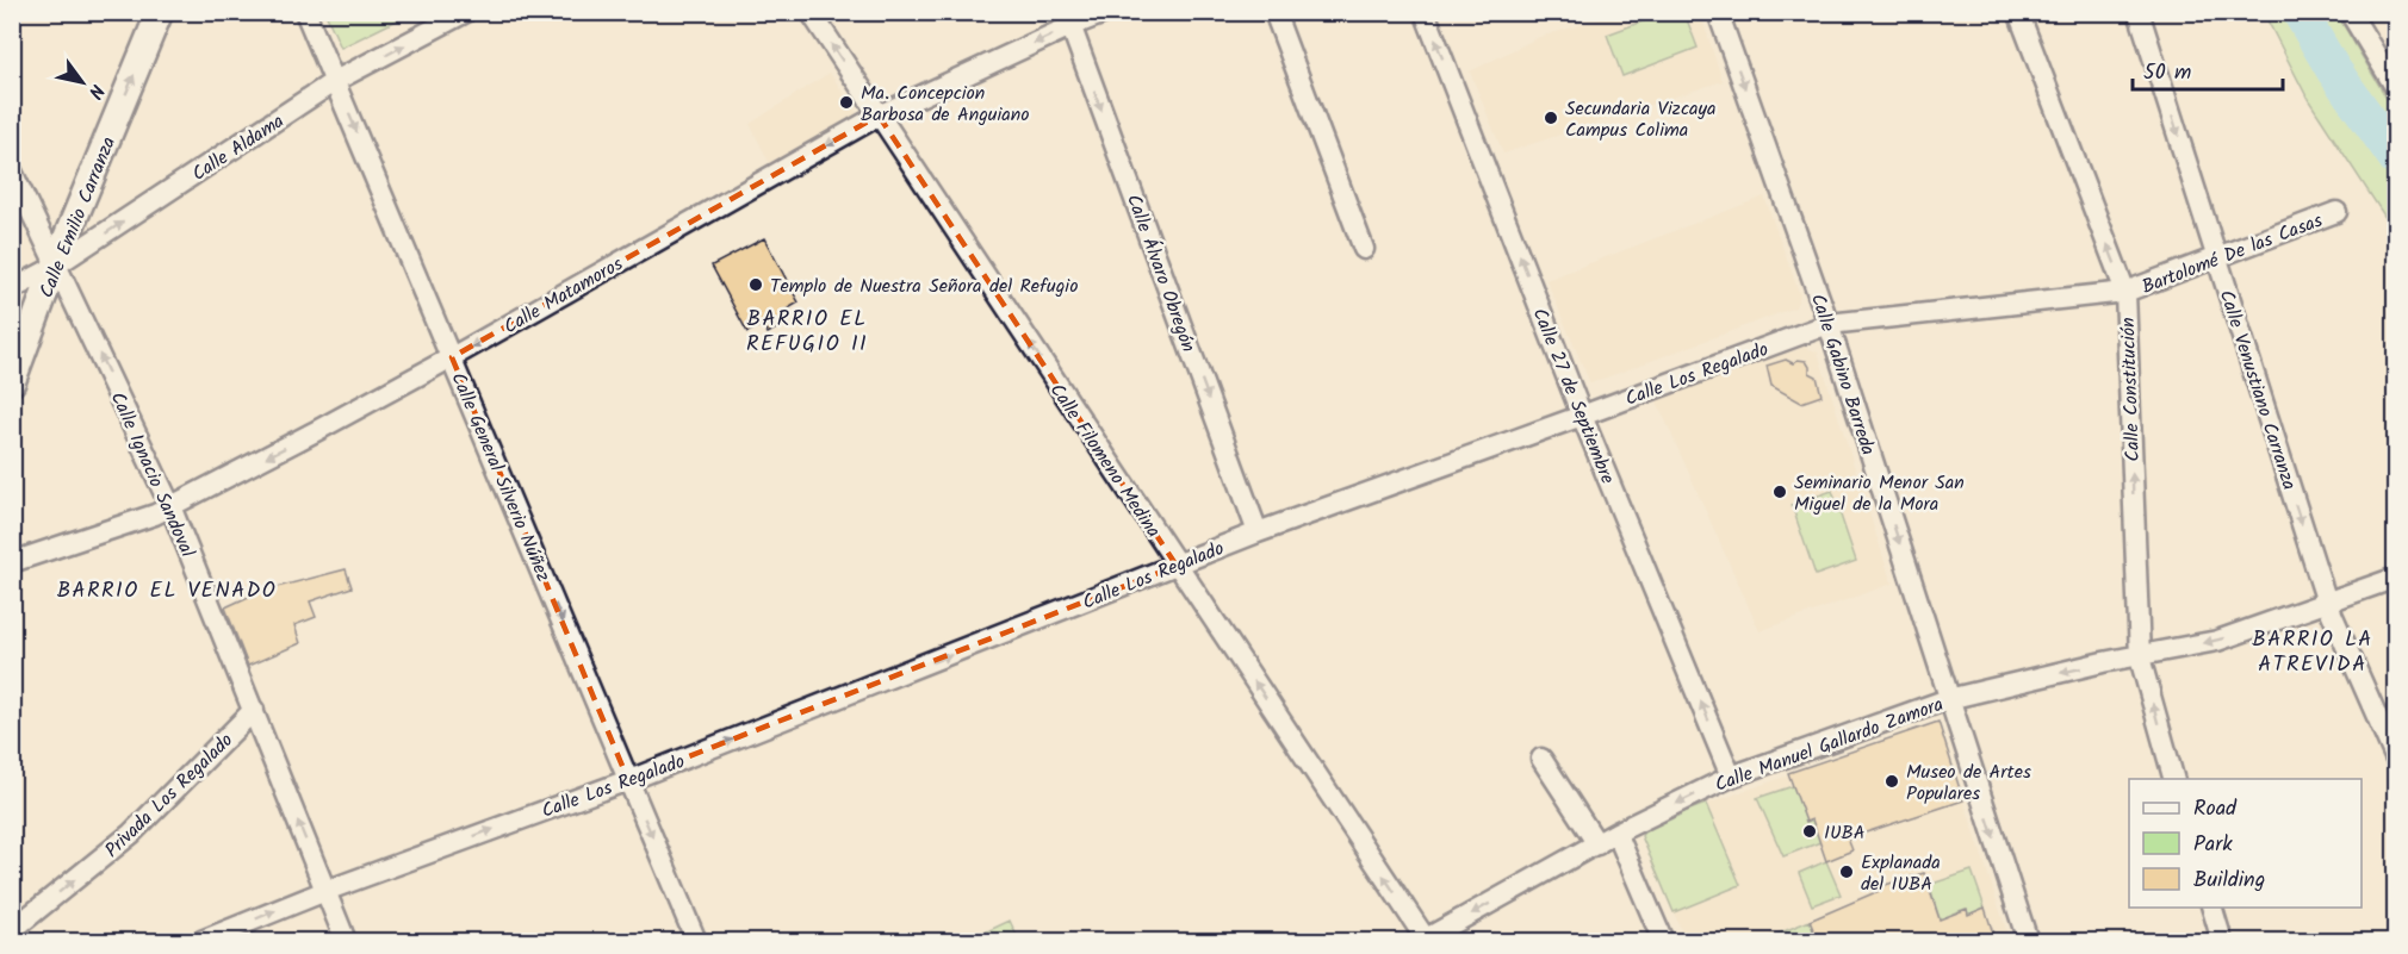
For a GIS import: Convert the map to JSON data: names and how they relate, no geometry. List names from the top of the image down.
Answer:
{
  "streets": {
    "main road": ["Calle Emilio Carranza"],
    "street": [
      "Calle Aldama",
      "Bartolomé De las Casas",
      "Calle Álvaro Obregón",
      "Calle Matamoros",
      "Calle Los Regalado",
      "Calle Gabino Barreda",
      "Calle Constitución",
      "Calle Venustiano Carranza",
      "Calle 27 de Septiembre",
      "Calle Filomeno Medina",
      "Calle Ignacio Sandoval",
      "Calle General Silverio Núñez",
      "Calle Manuel Gallardo Zamora",
      "Privada Los Regalado"
    ]
  },
  "crossings": [
    ["Calle Aldama", "Calle Emilio Carranza"],
    ["Calle Aldama", "Calle Ignacio Sandoval"],
    ["Calle Aldama", "Calle General Silverio Núñez"],
    ["Calle Emilio Carranza", "Calle Ignacio Sandoval"],
    ["Bartolomé De las Casas", "Calle Los Regalado"],
    ["Bartolomé De las Casas", "Calle Constitución"],
    ["Bartolomé De las Casas", "Calle Venustiano Carranza"],
    ["Calle Álvaro Obregón", "Calle Matamoros"],
    ["Calle Álvaro Obregón", "Calle Los Regalado"],
    ["Calle Matamoros", "Calle Filomeno Medina"],
    ["Calle Matamoros", "Calle Ignacio Sandoval"],
    ["Calle Matamoros", "Calle General Silverio Núñez"],
    ["Calle Los Regalado", "Calle Gabino Barreda"],
    ["Calle Los Regalado", "Calle Constitución"],
    ["Calle Los Regalado", "Calle 27 de Septiembre"],
    ["Calle Los Regalado", "Calle Filomeno Medina"],
    ["Calle Los Regalado", "Calle Ignacio Sandoval"],
    ["Calle Los Regalado", "Calle General Silverio Núñez"],
    ["Calle Gabino Barreda", "Calle Manuel Gallardo Zamora"],
    ["Calle Constitución", "Calle Manuel Gallardo Zamora"],
    ["Calle Venustiano Carranza", "Calle Manuel Gallardo Zamora"],
    ["Calle 27 de Septiembre", "Calle Manuel Gallardo Zamora"],
    ["Calle Filomeno Medina", "Calle Manuel Gallardo Zamora"],
    ["Calle Ignacio Sandoval", "Privada Los Regalado"]
  ],
  "one_way": [
    "Calle Aldama",
    "Calle Emilio Carranza",
    "Calle Álvaro Obregón",
    "Calle Matamoros",
    "Calle Los Regalado",
    "Calle Gabino Barreda",
    "Calle Constitución",
    "Calle Venustiano Carranza",
    "Calle Filomeno Medina",
    "Calle Ignacio Sandoval",
    "Calle General Silverio Núñez",
    "Calle Manuel Gallardo Zamora",
    "Privada Los Regalado"
  ],
  "districts": ["BARRIO EL REFUGIO II", "BARRIO EL VENADO", "BARRIO LA ATREVIDA"],
  "places": [
    "Ma. Concepcion Barbosa de Anguiano",
    "Secundaria Vizcaya Campus Colima",
    "Templo de Nuestra Señora del Refugio",
    "Seminario Menor San Miguel de la Mora",
    "Museo de Artes Populares",
    "IUBA",
    "Explanada del IUBA"
  ],
  "legend": ["Road", "Park", "Building"],
  "scale_bar": "50 m",
  "north": "bottom right"
}
